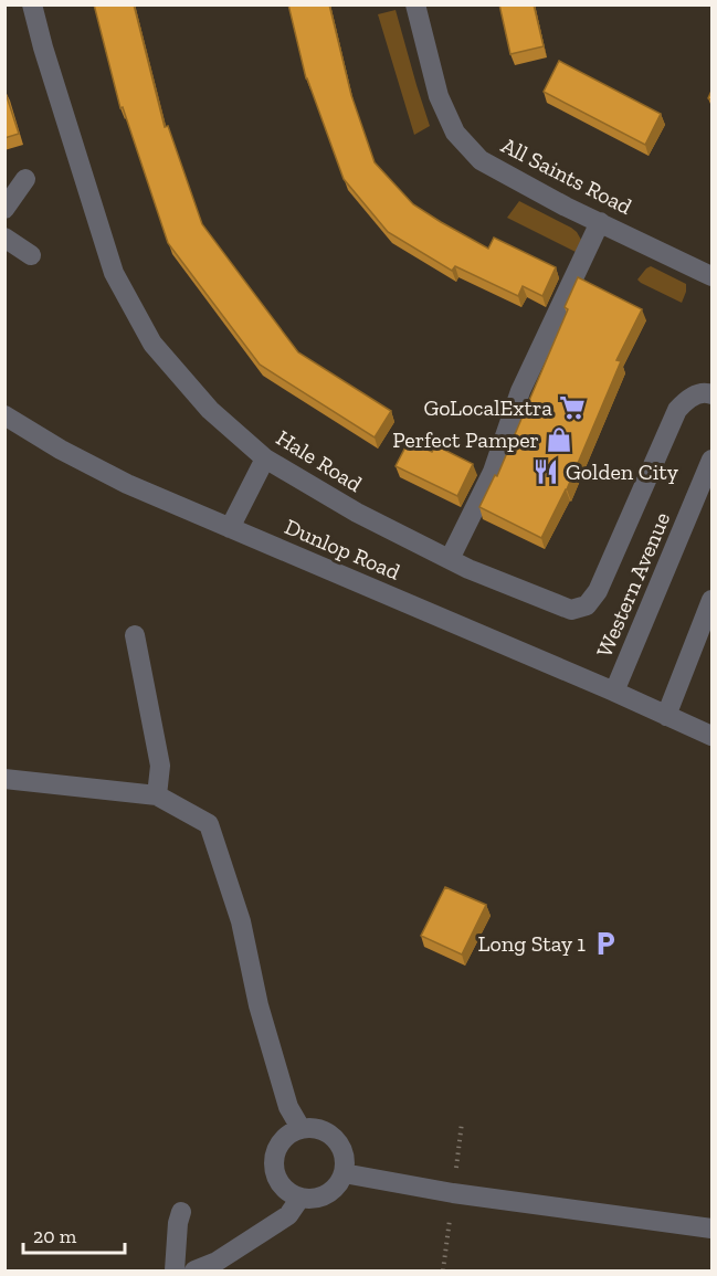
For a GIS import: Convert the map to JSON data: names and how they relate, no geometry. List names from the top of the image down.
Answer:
{
  "streets": {
    "street": [
      "All Saints Road",
      "Hale Road",
      "Dunlop Road",
      "Western Avenue"
    ]
  },
  "crossings": [
    ["Dunlop Road", "Western Avenue"]
  ],
  "places": {
    "supermarket": ["GoLocalExtra"],
    "shop": ["Perfect Pamper"],
    "restaurant": ["Golden City"],
    "parking": ["Long Stay 1"]
  },
  "scale_bar": "20 m"
}
